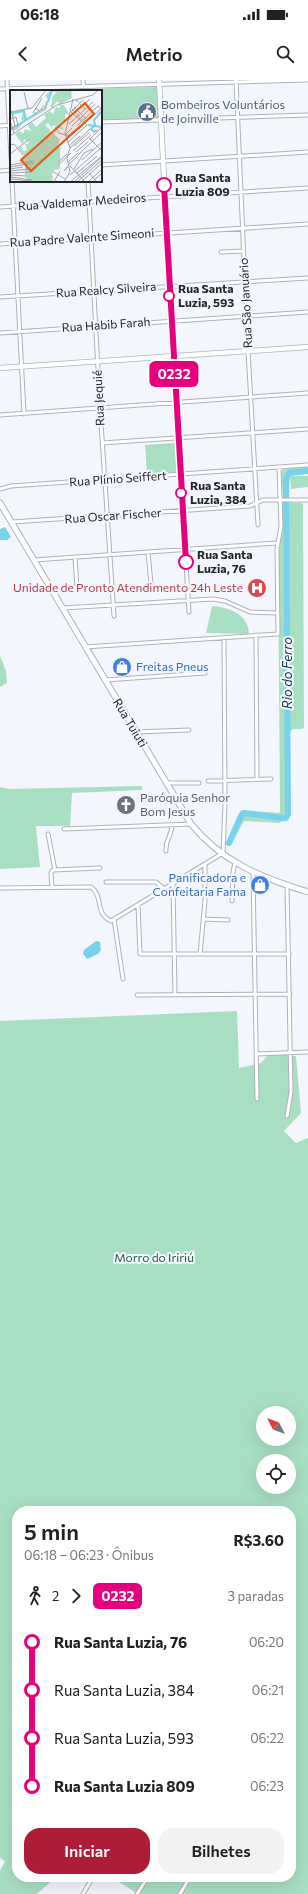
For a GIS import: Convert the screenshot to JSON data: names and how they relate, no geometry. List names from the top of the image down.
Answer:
{
  "streets": {
    "main road": ["Rua Tuiuti"],
    "street": [
      "Rua Valdemar Medeiros",
      "Rua Padre Valente Simeoni",
      "Rua Realcy Silveira",
      "Rua São Januário",
      "Rua Habib Farah",
      "Rua Jequié",
      "Rua Plínio Seiffert",
      "Rua Oscar Fischer"
    ]
  },
  "crossings": [
    ["Rua Valdemar Medeiros", "Rua São Januário"],
    ["Rua Valdemar Medeiros", "Rua Jequié"],
    ["Rua Padre Valente Simeoni", "Rua São Januário"],
    ["Rua Padre Valente Simeoni", "Rua Jequié"],
    ["Rua Realcy Silveira", "Rua São Januário"],
    ["Rua Realcy Silveira", "Rua Jequié"],
    ["Rua São Januário", "Rua Habib Farah"],
    ["Rua São Januário", "Rua Plínio Seiffert"],
    ["Rua São Januário", "Rua Oscar Fischer"],
    ["Rua Habib Farah", "Rua Jequié"],
    ["Rua Jequié", "Rua Plínio Seiffert"],
    ["Rua Jequié", "Rua Oscar Fischer"],
    ["Rua Oscar Fischer", "Rua Tuiuti"]
  ],
  "water": ["Rio do Ferro"],
  "parks": ["Morro do Iririú"],
  "places": {
    "public building": ["Bombeiros Voluntários de Joinville"],
    "other": [
      "Rua Santa Luzia 809",
      "Rua Santa Luzia, 593",
      "Rua Santa Luzia, 384",
      "Rua Santa Luzia, 76"
    ],
    "hospital": ["Unidade de Pronto Atendimento 24h Leste"],
    "shop": ["Freitas Pneus", "Panificadora e Confeitaria Fama"],
    "church": ["Paróquia Senhor Bom Jesus"]
  },
  "lines": ["bus line 0232"],
  "north": "top left",
  "page": {
    "status": "06:18",
    "header": "Metrio",
    "on_map": "0232",
    "heading": ["5 min", "06:18 – 06:23 · Ônibus", "R$3.60"],
    "legs": ["2", "0232", "3 paradas"],
    "list": [
      {
        "name": "Rua Santa Luzia, 76",
        "value": "06:20"
      },
      {
        "name": "Rua Santa Luzia, 384",
        "value": "06:21"
      },
      {
        "name": "Rua Santa Luzia, 593",
        "value": "06:22"
      },
      {
        "name": "Rua Santa Luzia 809",
        "value": "06:23"
      }
    ],
    "buttons": ["Iniciar", "Bilhetes"]
  }
}
